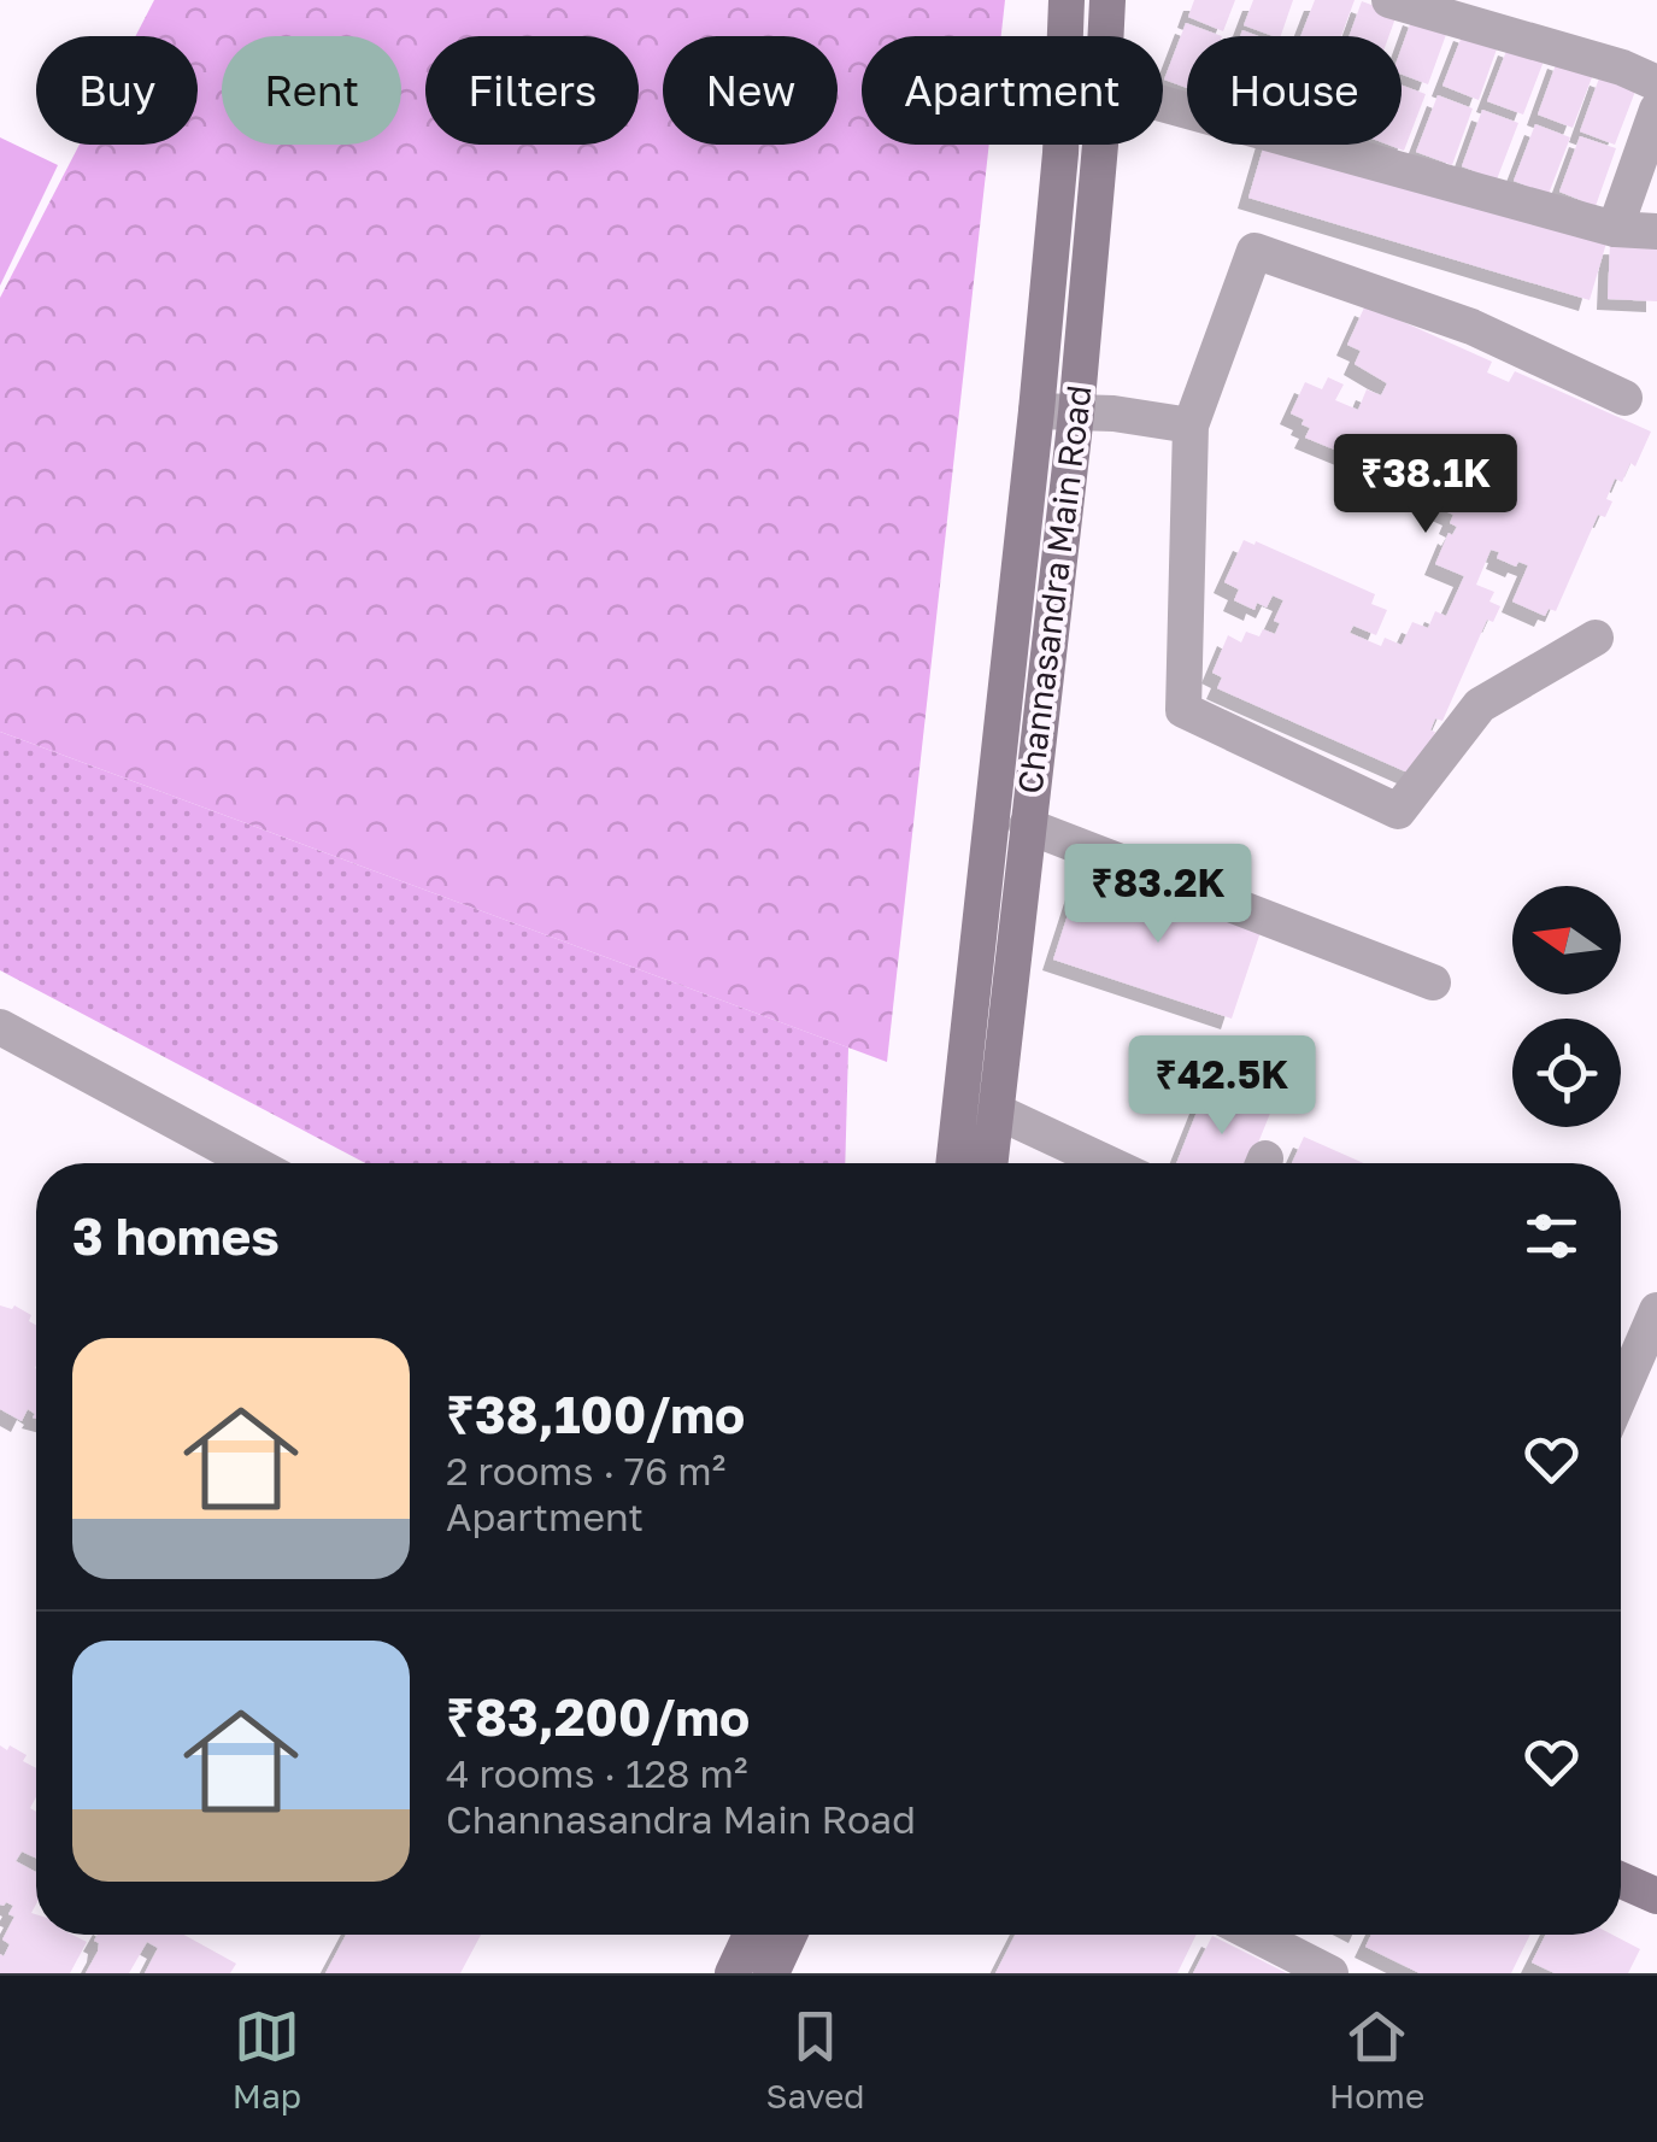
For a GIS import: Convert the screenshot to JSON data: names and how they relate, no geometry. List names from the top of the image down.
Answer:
{
  "streets": {
    "main road": ["Channasandra Main Road"]
  },
  "north": "left",
  "page": {
    "chip": [
      "Buy",
      "Rent",
      "Filters",
      "New",
      "Apartment",
      "House"
    ],
    "price": ["₹38.1K", "₹83.2K", "₹42.5K"],
    "heading": "3 homes",
    "list": [
      {
        "name": "₹38,100/mo",
        "note": "2 rooms · 76 m² · Apartment"
      },
      {
        "name": "₹83,200/mo",
        "note": "4 rooms · 128 m² · Channasandra Main Road"
      }
    ],
    "tabs": ["Map", "Saved", "Home"]
  }
}
